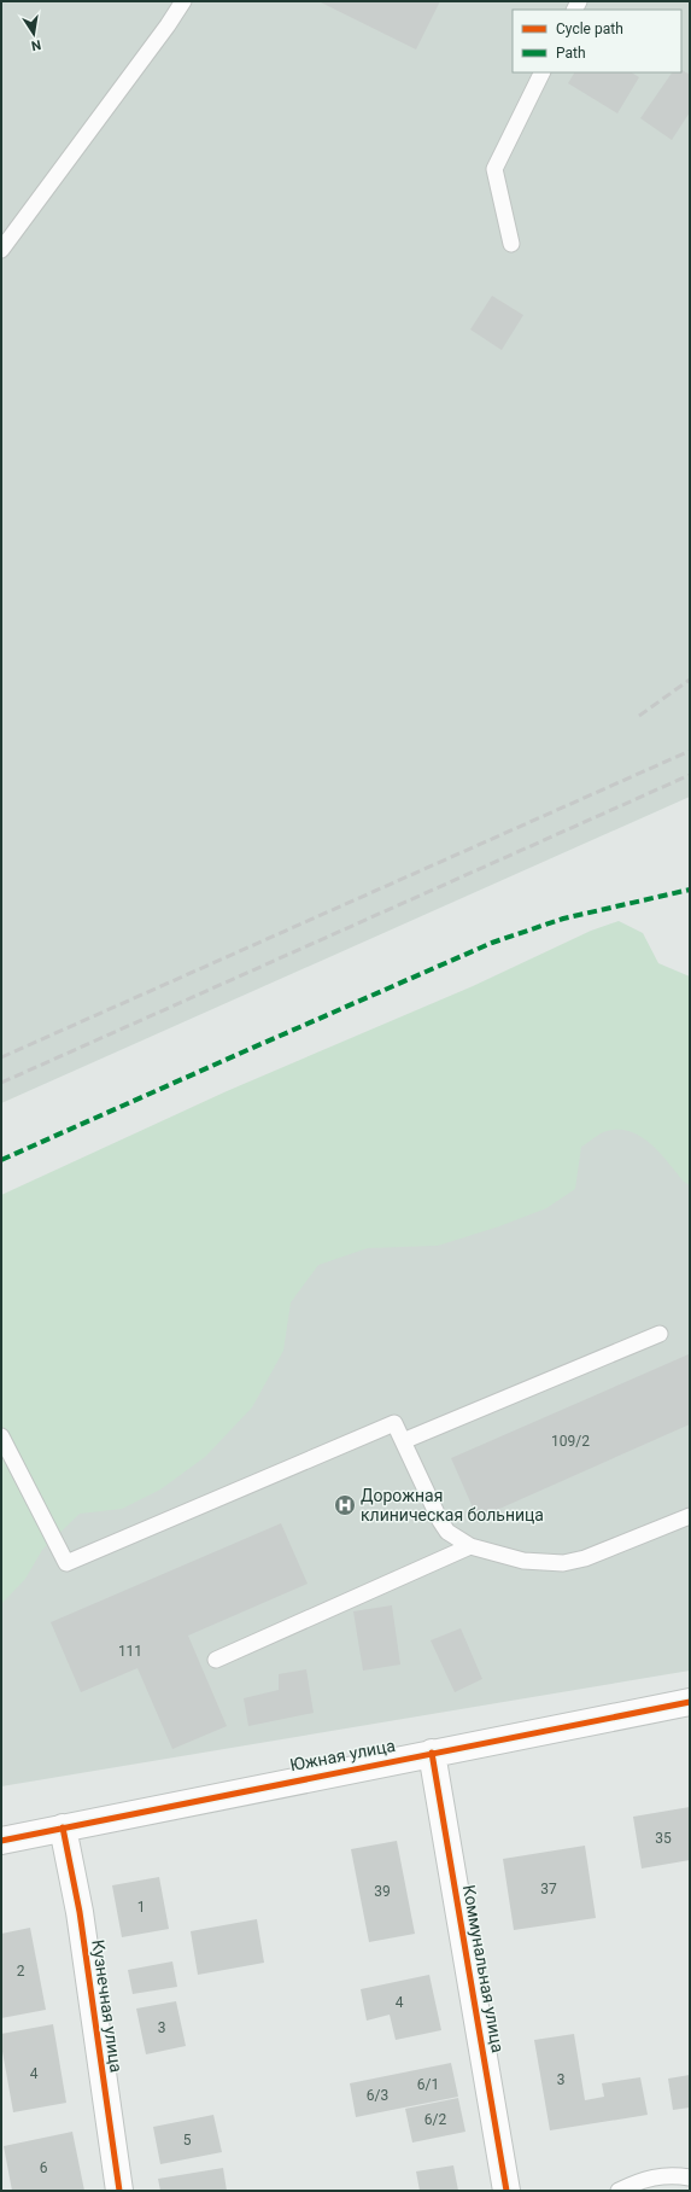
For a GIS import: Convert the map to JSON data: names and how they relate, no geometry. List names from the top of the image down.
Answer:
{
  "streets": {
    "street": ["Южная улица", "Коммунальная улица", "Кузнечная улица"]
  },
  "crossings": [
    ["Южная улица", "Коммунальная улица"],
    ["Южная улица", "Кузнечная улица"]
  ],
  "places": {
    "hospital": ["Дорожная клиническая больница"]
  },
  "house_numbers": [
    "109/2",
    "111",
    "35",
    "37",
    "39",
    "1",
    "2",
    "4",
    "3",
    "4",
    "3",
    "6/1",
    "6/3",
    "6/2",
    "5",
    "6"
  ],
  "legend": ["Cycle path", "Path"],
  "north": "bottom"
}
